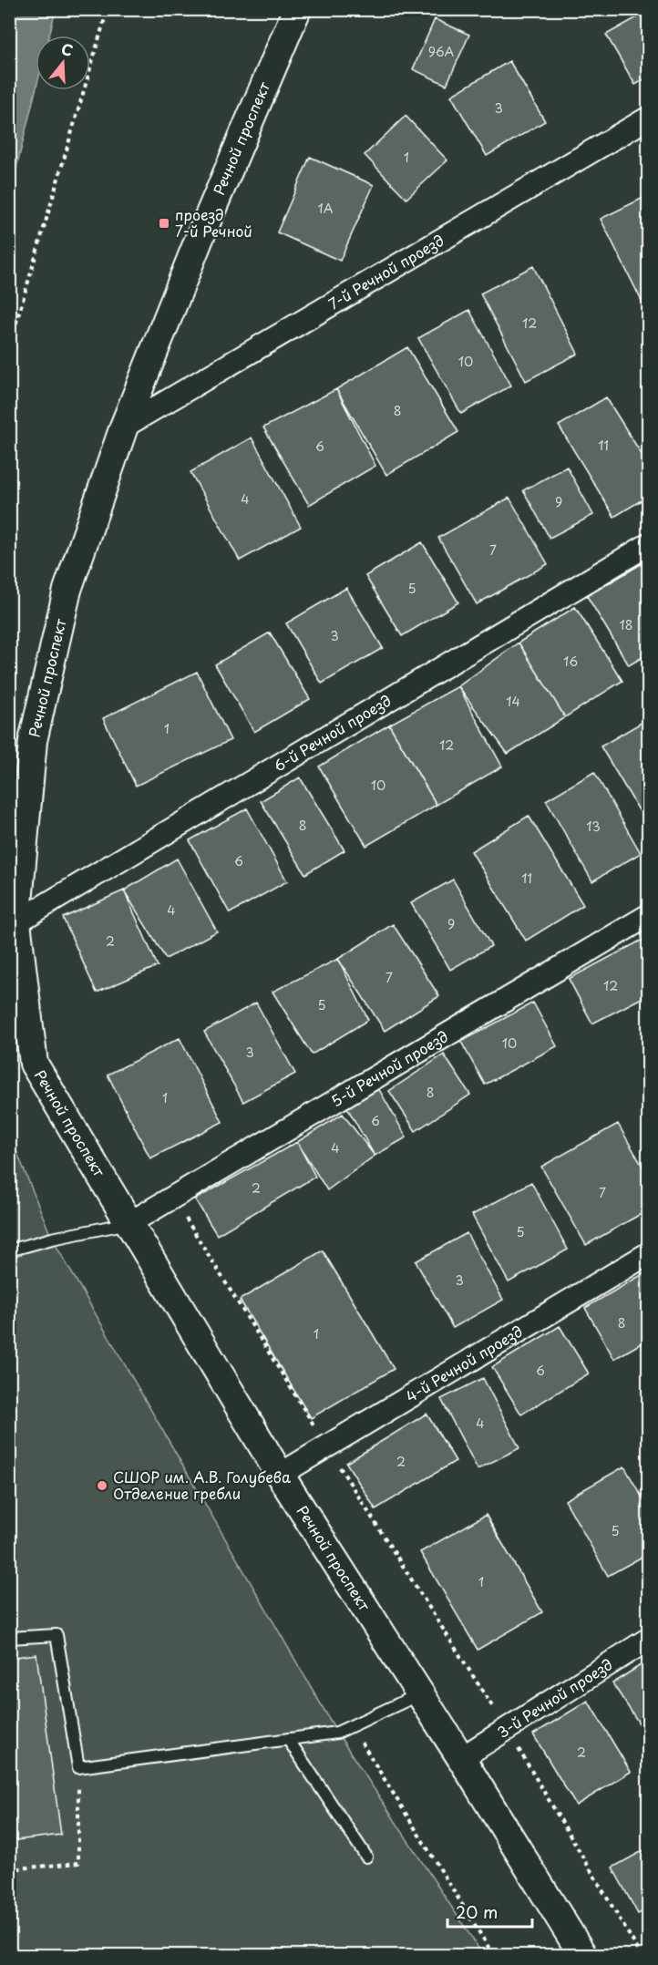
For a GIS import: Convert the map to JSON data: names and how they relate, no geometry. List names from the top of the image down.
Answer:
{
  "streets": {
    "street": [
      "Речной проспект",
      "7-й Речной проезд",
      "6-й Речной проезд",
      "5-й Речной проезд",
      "4-й Речной проезд",
      "3-й Речной проезд"
    ]
  },
  "crossings": [
    ["Речной проспект", "7-й Речной проезд"],
    ["Речной проспект", "6-й Речной проезд"],
    ["Речной проспект", "5-й Речной проезд"],
    ["Речной проспект", "4-й Речной проезд"],
    ["Речной проспект", "3-й Речной проезд"]
  ],
  "places": {
    "transit": ["проезд 7-й Речной"],
    "other": ["СШОР им. А.В. Голубева Отделение гребли"]
  },
  "house_numbers": [
    "96А",
    "3",
    "1",
    "1А",
    "12",
    "10",
    "8",
    "11",
    "6",
    "4",
    "9",
    "7",
    "5",
    "18",
    "3",
    "16",
    "14",
    "1",
    "12",
    "10",
    "8",
    "13",
    "6",
    "11",
    "4",
    "9",
    "2",
    "7",
    "12",
    "5",
    "10",
    "3",
    "8",
    "1",
    "6",
    "4",
    "2",
    "7",
    "5",
    "3",
    "8",
    "1",
    "6",
    "4",
    "2",
    "5",
    "1",
    "2"
  ],
  "scale_bar": "20 m",
  "north": "top"
}
